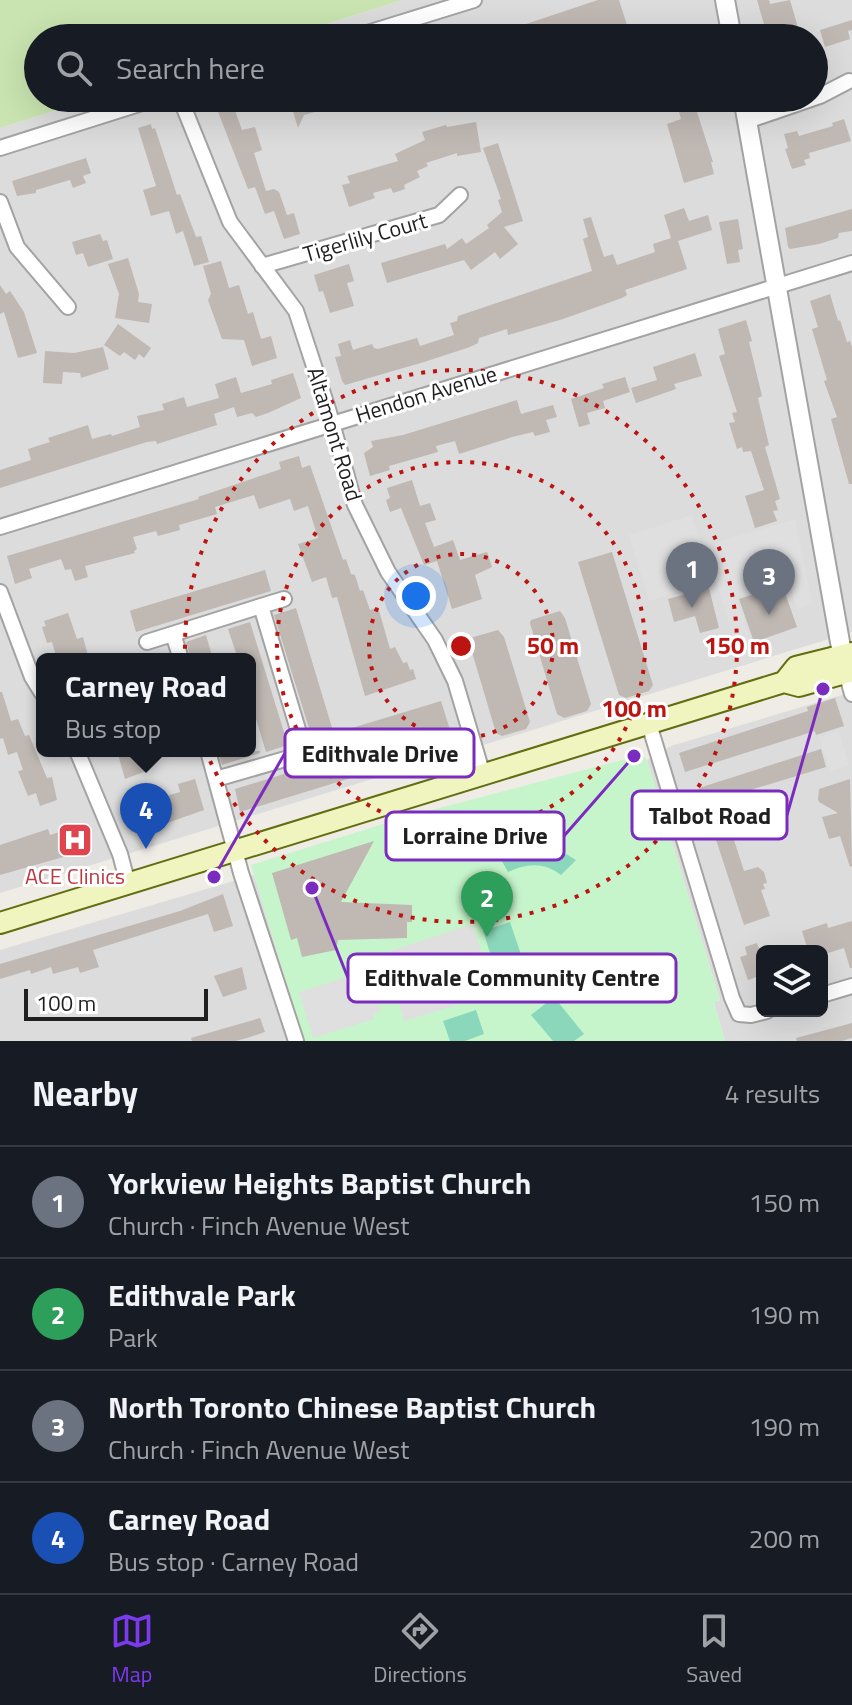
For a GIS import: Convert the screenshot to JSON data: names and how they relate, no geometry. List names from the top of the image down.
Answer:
{
  "streets": {
    "street": ["Tigerlily Court", "Hendon Avenue", "Altamont Road"]
  },
  "crossings": [
    ["Tigerlily Court", "Altamont Road"],
    ["Hendon Avenue", "Altamont Road"]
  ],
  "places": {
    "other": [
      "Talbot Road",
      "Lorraine Drive",
      "Edithvale Drive",
      "Edithvale Community Centre"
    ],
    "hospital": ["ACE Clinics"]
  },
  "scale_bar": "100 m",
  "page": {
    "search": "Search here",
    "pins": [
      "1",
      "3",
      "4",
      "2"
    ],
    "popup": ["Carney Road", "Bus stop"],
    "scale": "100 m",
    "heading": ["Nearby", "4 results"],
    "list": [
      {
        "mark": "1",
        "name": "Yorkview Heights Baptist Church",
        "note": "Church · Finch Avenue West",
        "value": "150 m"
      },
      {
        "mark": "2",
        "name": "Edithvale Park",
        "note": "Park",
        "value": "190 m"
      },
      {
        "mark": "3",
        "name": "North Toronto Chinese Baptist Church",
        "note": "Church · Finch Avenue West",
        "value": "190 m"
      },
      {
        "mark": "4",
        "name": "Carney Road",
        "note": "Bus stop · Carney Road",
        "value": "200 m"
      }
    ],
    "nav": ["Map", "Directions", "Saved"]
  },
  "rings": ["50 m", "150 m", "100 m"]
}
